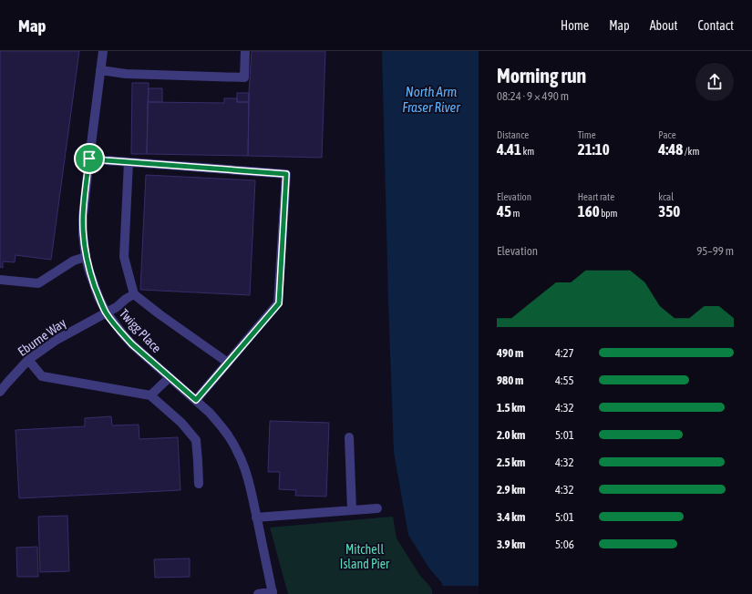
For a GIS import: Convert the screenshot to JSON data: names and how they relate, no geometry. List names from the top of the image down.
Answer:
{
  "streets": {
    "street": ["Twigg Place", "Eburne Way"]
  },
  "crossings": [
    ["Twigg Place", "Eburne Way"]
  ],
  "water": ["North Arm Fraser River"],
  "parks": ["Mitchell Island Pier"],
  "page": {
    "header": "Map",
    "nav": [
      "Home",
      "Map",
      "About",
      "Contact"
    ],
    "heading": ["Morning run", "08:24 · 9 × 490 m"],
    "stats": [
      ["Distance", "4.41 km"],
      ["Time", "21:10"],
      ["Pace", "4:48 /km"],
      ["Elevation", "45 m"],
      ["Heart rate", "160 bpm"],
      ["kcal", "350"]
    ],
    "chart": ["Elevation", "95–99 m"],
    "list": [
      {
        "name": "490 m",
        "note": "4:27"
      },
      {
        "name": "980 m",
        "note": "4:55"
      },
      {
        "name": "1.5 km",
        "note": "4:32"
      },
      {
        "name": "2.0 km",
        "note": "5:01"
      },
      {
        "name": "2.5 km",
        "note": "4:32"
      },
      {
        "name": "2.9 km",
        "note": "4:32"
      },
      {
        "name": "3.4 km",
        "note": "5:01"
      },
      {
        "name": "3.9 km",
        "note": "5:06"
      }
    ]
  }
}
